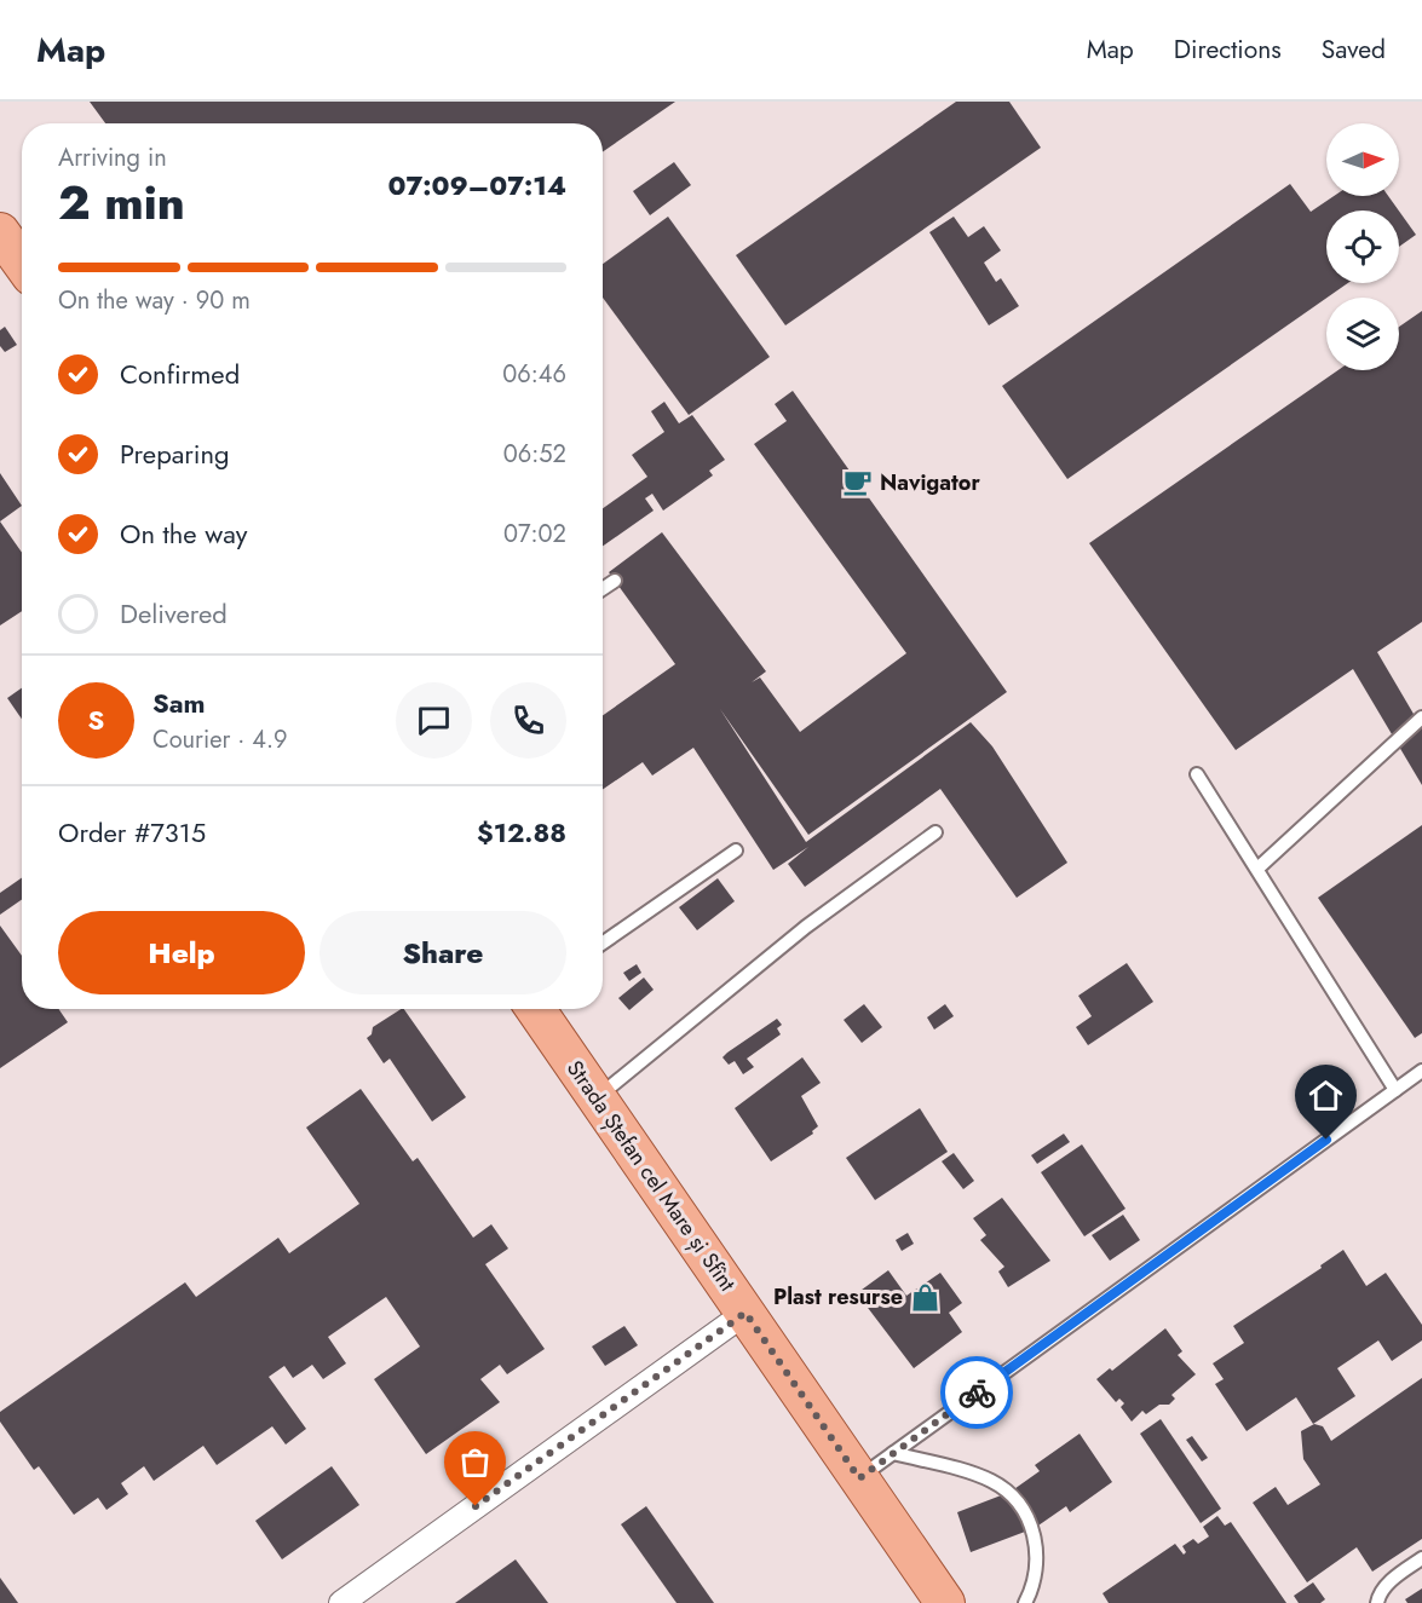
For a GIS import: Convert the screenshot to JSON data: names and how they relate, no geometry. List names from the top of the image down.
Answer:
{
  "streets": {
    "main road": ["Strada Ștefan cel Mare și Sfînt"]
  },
  "places": {
    "cafe": ["Navigator"],
    "shop": ["Plast resurse"]
  },
  "north": "right",
  "page": {
    "header": "Map",
    "nav": ["Map", "Directions", "Saved"],
    "heading": ["2 min", "Arriving in", "07:09–07:14"],
    "panel": [
      "Sam",
      "Courier · 4.9",
      "Order #7315",
      "$12.88"
    ],
    "bar": "On the way · 90 m",
    "list": [
      ["Confirmed", "06:46"],
      ["Preparing", "06:52"],
      ["On the way", "07:02"],
      "Delivered"
    ],
    "round": "S",
    "buttons": ["Help", "Share"]
  }
}
